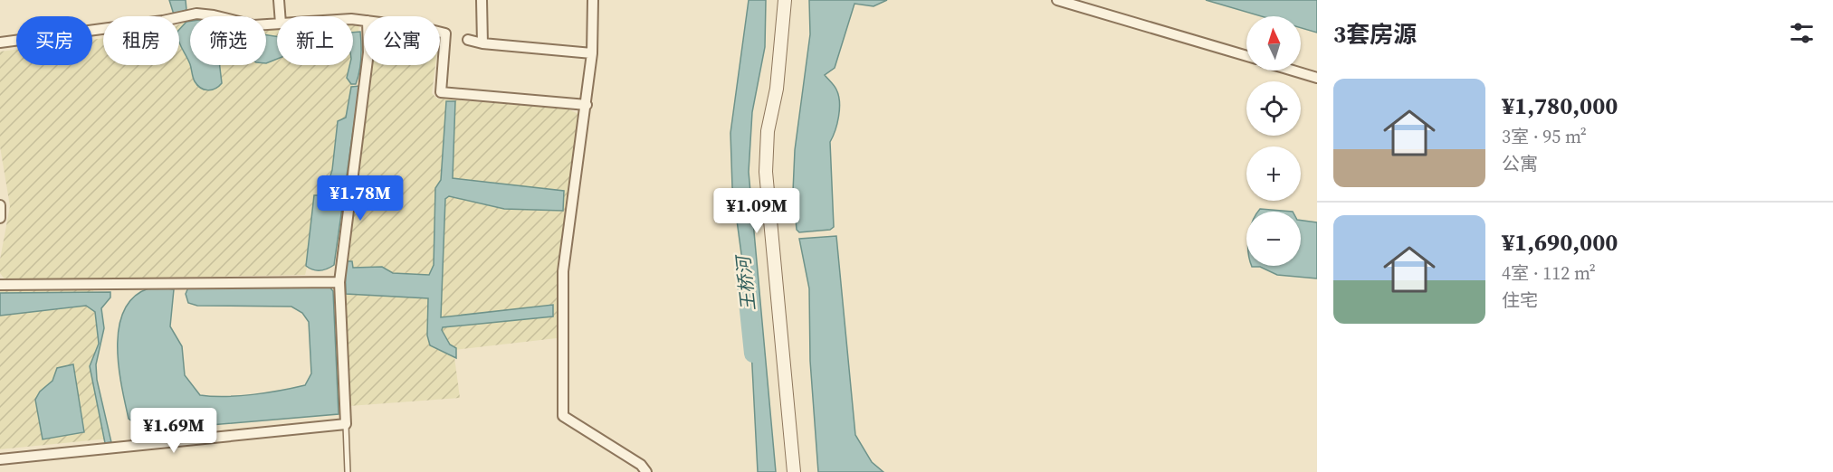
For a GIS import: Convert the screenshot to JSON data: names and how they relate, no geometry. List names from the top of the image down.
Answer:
{
  "water": ["王桥河"],
  "north": "top",
  "page": {
    "heading": "3套房源",
    "map_buttons": ["+", "−"],
    "chip": [
      "买房",
      "租房",
      "筛选",
      "新上",
      "公寓"
    ],
    "list": [
      {
        "name": "¥1,780,000",
        "note": "3室 · 95 m² · 公寓"
      },
      {
        "name": "¥1,690,000",
        "note": "4室 · 112 m² · 住宅"
      }
    ],
    "price": ["¥1.78M", "¥1.09M", "¥1.69M"]
  }
}
